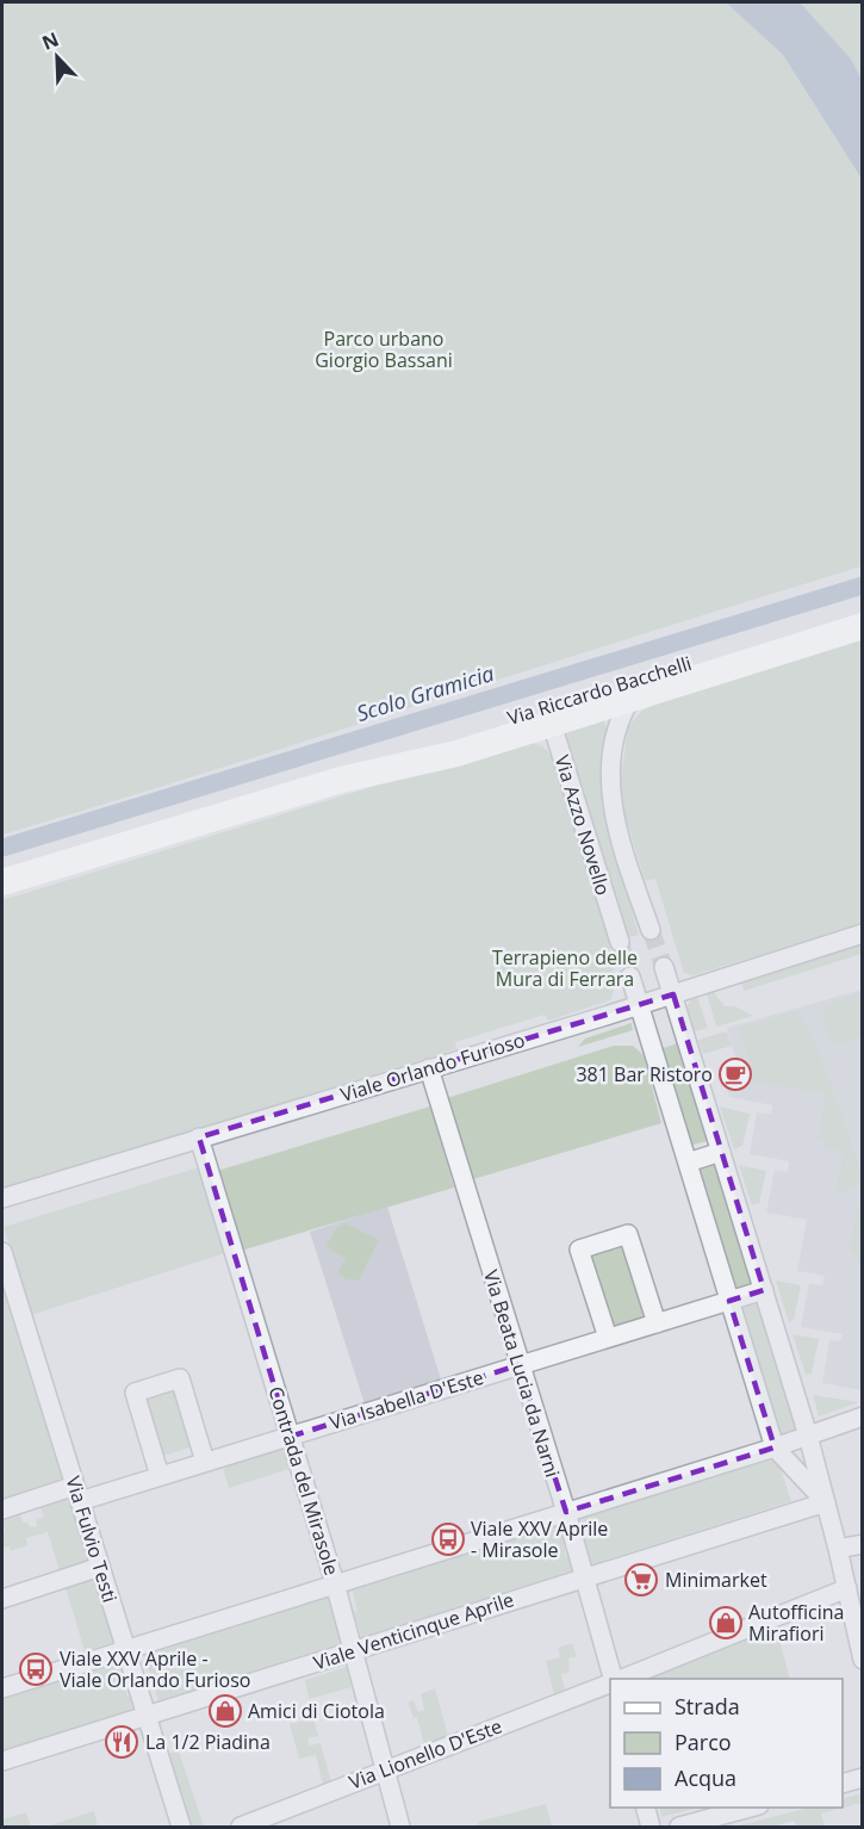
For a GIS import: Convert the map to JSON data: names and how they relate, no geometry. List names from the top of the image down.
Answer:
{
  "streets": {
    "main road": ["Via Riccardo Bacchelli"],
    "street": [
      "Via Azzo Novello",
      "Viale Orlando Furioso",
      "Via Beata Lucia da Narni",
      "Via Isabella D'Este",
      "Contrada del Mirasole",
      "Via Fulvio Testi",
      "Viale Venticinque Aprile",
      "Via Lionello D'Este"
    ]
  },
  "crossings": [
    ["Via Riccardo Bacchelli", "Via Azzo Novello"],
    ["Viale Orlando Furioso", "Via Beata Lucia da Narni"],
    ["Viale Orlando Furioso", "Contrada del Mirasole"],
    ["Via Beata Lucia da Narni", "Via Isabella D'Este"],
    ["Via Beata Lucia da Narni", "Viale Venticinque Aprile"],
    ["Via Isabella D'Este", "Contrada del Mirasole"],
    ["Via Isabella D'Este", "Via Fulvio Testi"],
    ["Contrada del Mirasole", "Viale Venticinque Aprile"],
    ["Contrada del Mirasole", "Via Lionello D'Este"],
    ["Via Fulvio Testi", "Viale Venticinque Aprile"]
  ],
  "water": ["Scolo Gramicia"],
  "parks": ["Parco urbano Giorgio Bassani", "Terrapieno delle Mura di Ferrara"],
  "places": {
    "cafe": ["381 Bar Ristoro"],
    "bus stop": ["Viale XXV Aprile - Mirasole", "Viale XXV Aprile - Viale Orlando Furioso"],
    "supermarket": ["Minimarket"],
    "shop": ["Autofficina Mirafiori", "Amici di Ciotola"],
    "restaurant": ["La 1/2 Piadina"]
  },
  "legend": ["Strada", "Parco", "Acqua"],
  "north": "top left"
}
